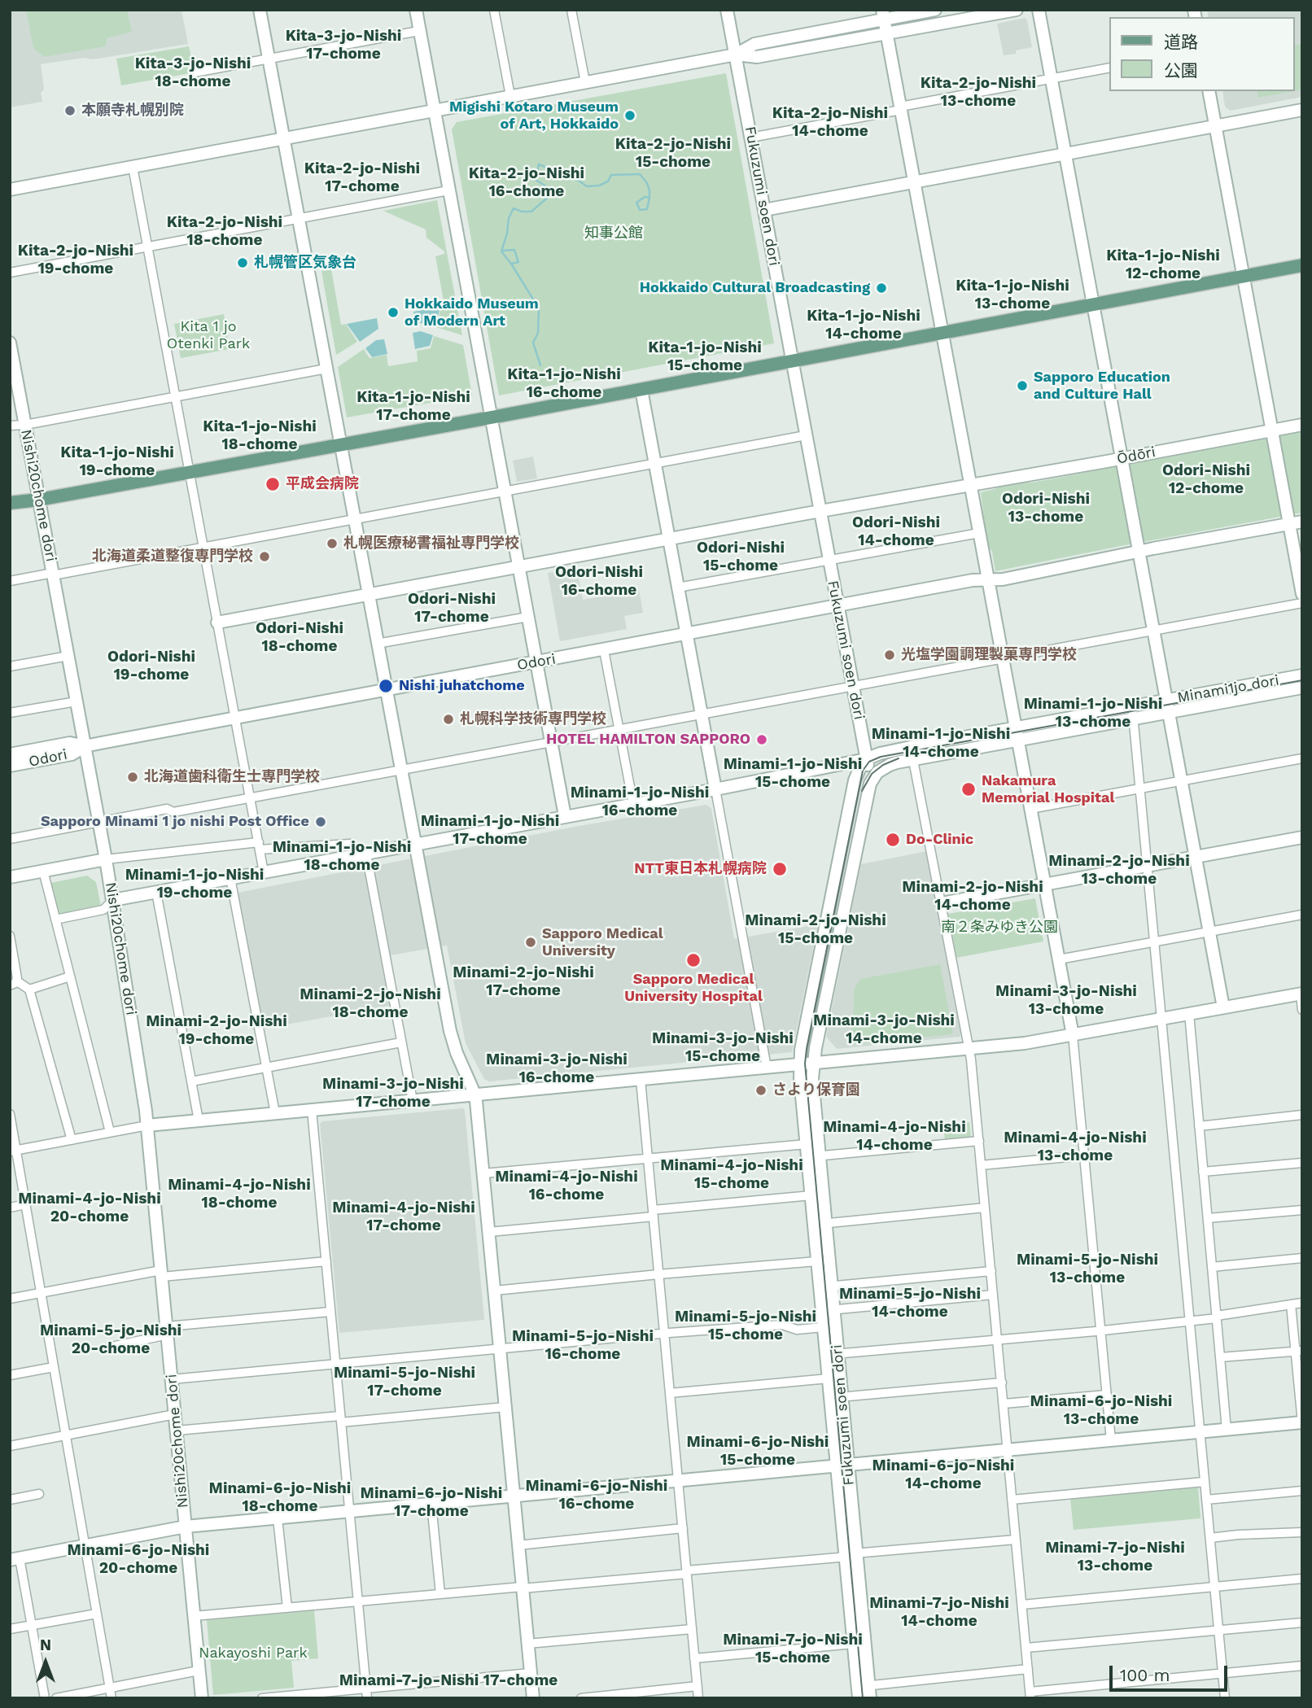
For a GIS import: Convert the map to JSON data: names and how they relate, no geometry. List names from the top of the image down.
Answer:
{
  "streets": {
    "street": [
      "Fukuzumi soen dori",
      "Ōdōri",
      "Nishi20chome dori",
      "Odori",
      "Minami1jo dori"
    ]
  },
  "crossings": [
    ["Fukuzumi soen dori", "Ōdōri"],
    ["Fukuzumi soen dori", "Odori"],
    ["Fukuzumi soen dori", "Minami1jo dori"],
    ["Nishi20chome dori", "Odori"],
    ["Nishi20chome dori", "Minami1jo dori"]
  ],
  "districts": [
    "Kita-3-jo-Nishi 17-chome",
    "Kita-3-jo-Nishi 18-chome",
    "Kita-2-jo-Nishi 13-chome",
    "Kita-2-jo-Nishi 14-chome",
    "Kita-2-jo-Nishi 15-chome",
    "Kita-2-jo-Nishi 17-chome",
    "Kita-2-jo-Nishi 16-chome",
    "Kita-2-jo-Nishi 18-chome",
    "Kita-2-jo-Nishi 19-chome",
    "Kita-1-jo-Nishi 12-chome",
    "Kita-1-jo-Nishi 13-chome",
    "Kita-1-jo-Nishi 14-chome",
    "Kita-1-jo-Nishi 15-chome",
    "Kita-1-jo-Nishi 16-chome",
    "Kita-1-jo-Nishi 17-chome",
    "Kita-1-jo-Nishi 18-chome",
    "Kita-1-jo-Nishi 19-chome",
    "Odori-Nishi 12-chome",
    "Odori-Nishi 13-chome",
    "Odori-Nishi 14-chome",
    "Odori-Nishi 15-chome",
    "Odori-Nishi 16-chome",
    "Odori-Nishi 17-chome",
    "Odori-Nishi 18-chome",
    "Odori-Nishi 19-chome",
    "Minami-1-jo-Nishi 13-chome",
    "Minami-1-jo-Nishi 14-chome",
    "Minami-1-jo-Nishi 15-chome",
    "Minami-1-jo-Nishi 16-chome",
    "Minami-1-jo-Nishi 17-chome",
    "Minami-1-jo-Nishi 18-chome",
    "Minami-2-jo-Nishi 13-chome",
    "Minami-1-jo-Nishi 19-chome",
    "Minami-2-jo-Nishi 14-chome",
    "Minami-2-jo-Nishi 15-chome",
    "Minami-2-jo-Nishi 17-chome",
    "Minami-3-jo-Nishi 13-chome",
    "Minami-2-jo-Nishi 18-chome",
    "Minami-3-jo-Nishi 14-chome",
    "Minami-2-jo-Nishi 19-chome",
    "Minami-3-jo-Nishi 15-chome",
    "Minami-3-jo-Nishi 16-chome",
    "Minami-3-jo-Nishi 17-chome",
    "Minami-4-jo-Nishi 14-chome",
    "Minami-4-jo-Nishi 13-chome",
    "Minami-4-jo-Nishi 15-chome",
    "Minami-4-jo-Nishi 16-chome",
    "Minami-4-jo-Nishi 18-chome",
    "Minami-4-jo-Nishi 20-chome",
    "Minami-4-jo-Nishi 17-chome",
    "Minami-5-jo-Nishi 13-chome",
    "Minami-5-jo-Nishi 14-chome",
    "Minami-5-jo-Nishi 15-chome",
    "Minami-5-jo-Nishi 20-chome",
    "Minami-5-jo-Nishi 16-chome",
    "Minami-5-jo-Nishi 17-chome",
    "Minami-6-jo-Nishi 13-chome",
    "Minami-6-jo-Nishi 15-chome",
    "Minami-6-jo-Nishi 14-chome",
    "Minami-6-jo-Nishi 16-chome",
    "Minami-6-jo-Nishi 18-chome",
    "Minami-6-jo-Nishi 17-chome",
    "Minami-7-jo-Nishi 13-chome",
    "Minami-6-jo-Nishi 20-chome",
    "Minami-7-jo-Nishi 14-chome",
    "Minami-7-jo-Nishi 15-chome",
    "Minami-7-jo-Nishi 17-chome"
  ],
  "parks": [
    "知事公館",
    "Kita 1 jo Otenki Park",
    "南２条みゆき公園",
    "Nakayoshi Park"
  ],
  "places": [
    "本願寺札幌別院",
    "Migishi Kotaro Museum of Art, Hokkaido",
    "札幌管区気象台",
    "Hokkaido Cultural Broadcasting",
    "Hokkaido Museum of Modern Art",
    "Sapporo Education and Culture Hall",
    "平成会病院",
    "札幌医療秘書福祉専門学校",
    "北海道柔道整復専門学校",
    "光塩学園調理製菓専門学校",
    "Nishi juhatchome",
    "札幌科学技術専門学校",
    "HOTEL HAMILTON SAPPORO",
    "北海道歯科衛生士専門学校",
    "Nakamura Memorial Hospital",
    "Sapporo Minami 1 jo nishi Post Office",
    "Do-Clinic",
    "NTT東日本札幌病院",
    "Sapporo Medical University",
    "Sapporo Medical University Hospital",
    "さより保育園"
  ],
  "legend": ["道路", "公園"],
  "scale_bar": "100 m",
  "north": "top"
}
